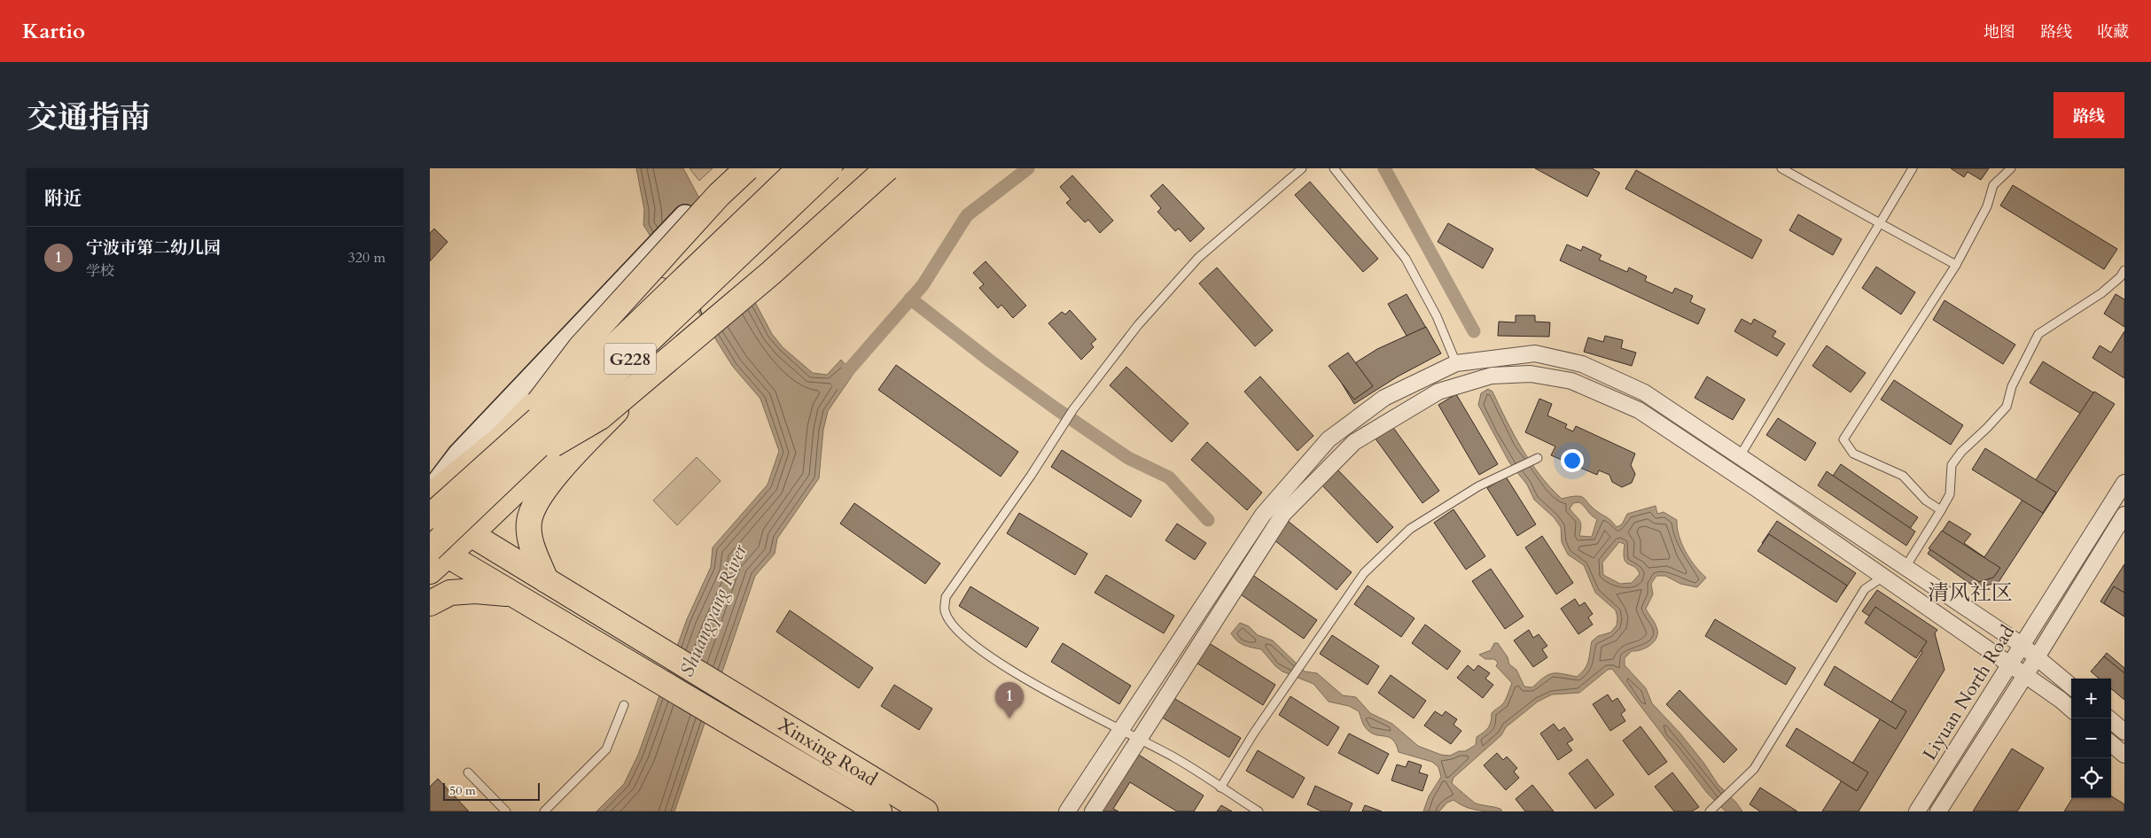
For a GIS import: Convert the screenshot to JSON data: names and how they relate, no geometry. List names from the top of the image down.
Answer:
{
  "streets": {
    "main road": ["G228", "Xinxing Road"],
    "street": ["Liyuan North Road"]
  },
  "crossings": [
    ["G228", "Xinxing Road"]
  ],
  "districts": ["清风社区"],
  "water": ["Shuangyang River"],
  "scale_bar": "50 m",
  "page": {
    "header": "Kartio",
    "nav": ["地图", "路线", "收藏"],
    "title": "交通指南",
    "buttons": "路线",
    "heading": "附近",
    "list": [
      {
        "mark": "1",
        "name": "宁波市第二幼儿园",
        "note": "学校",
        "value": "320 m"
      }
    ],
    "map_buttons": ["+", "−"],
    "pins": "1",
    "scale": "50 m"
  }
}
